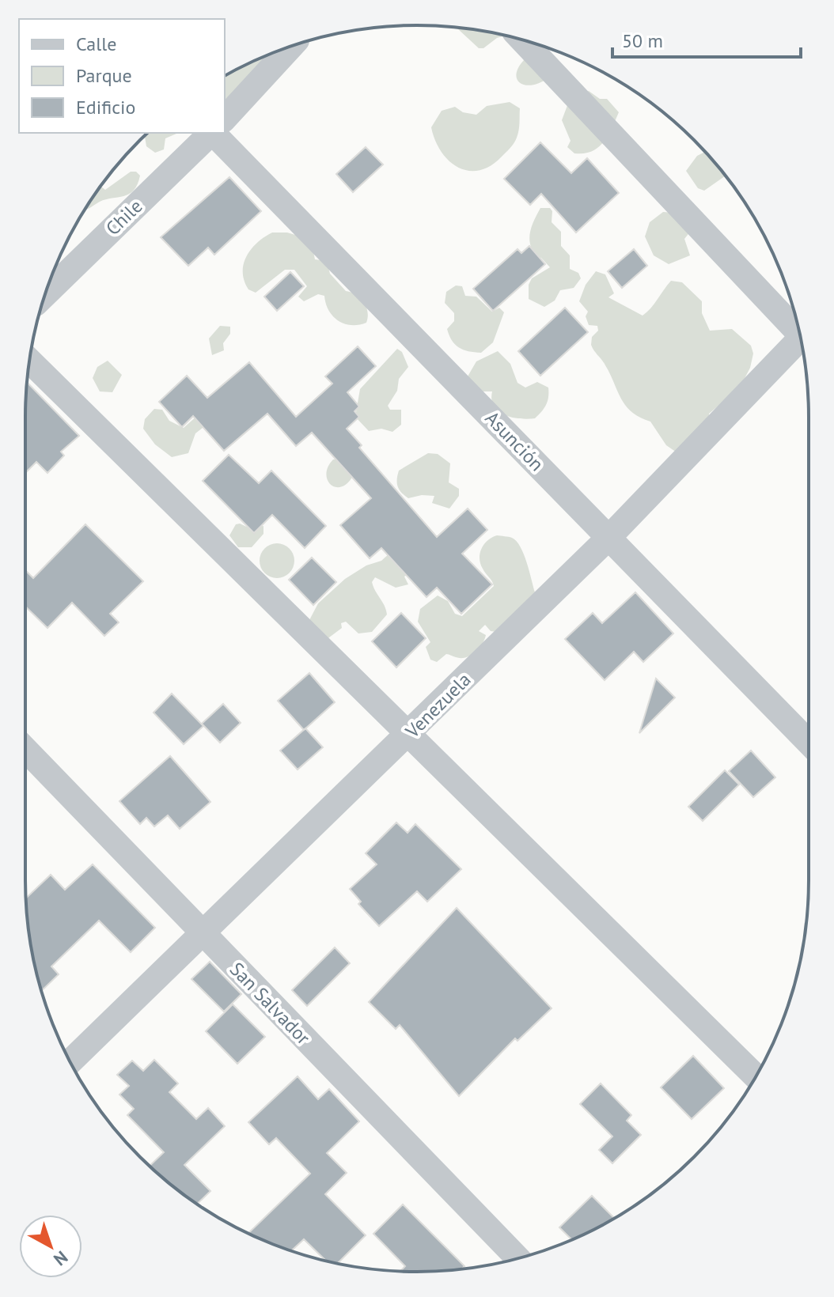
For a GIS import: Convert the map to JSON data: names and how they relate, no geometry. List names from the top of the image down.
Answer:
{
  "streets": {
    "street": [
      "Chile",
      "Asunción",
      "Venezuela",
      "San Salvador"
    ]
  },
  "crossings": [
    ["Asunción", "Venezuela"],
    ["Venezuela", "San Salvador"]
  ],
  "legend": ["Calle", "Parque", "Edificio"],
  "scale_bar": "50 m",
  "north": "bottom right"
}
